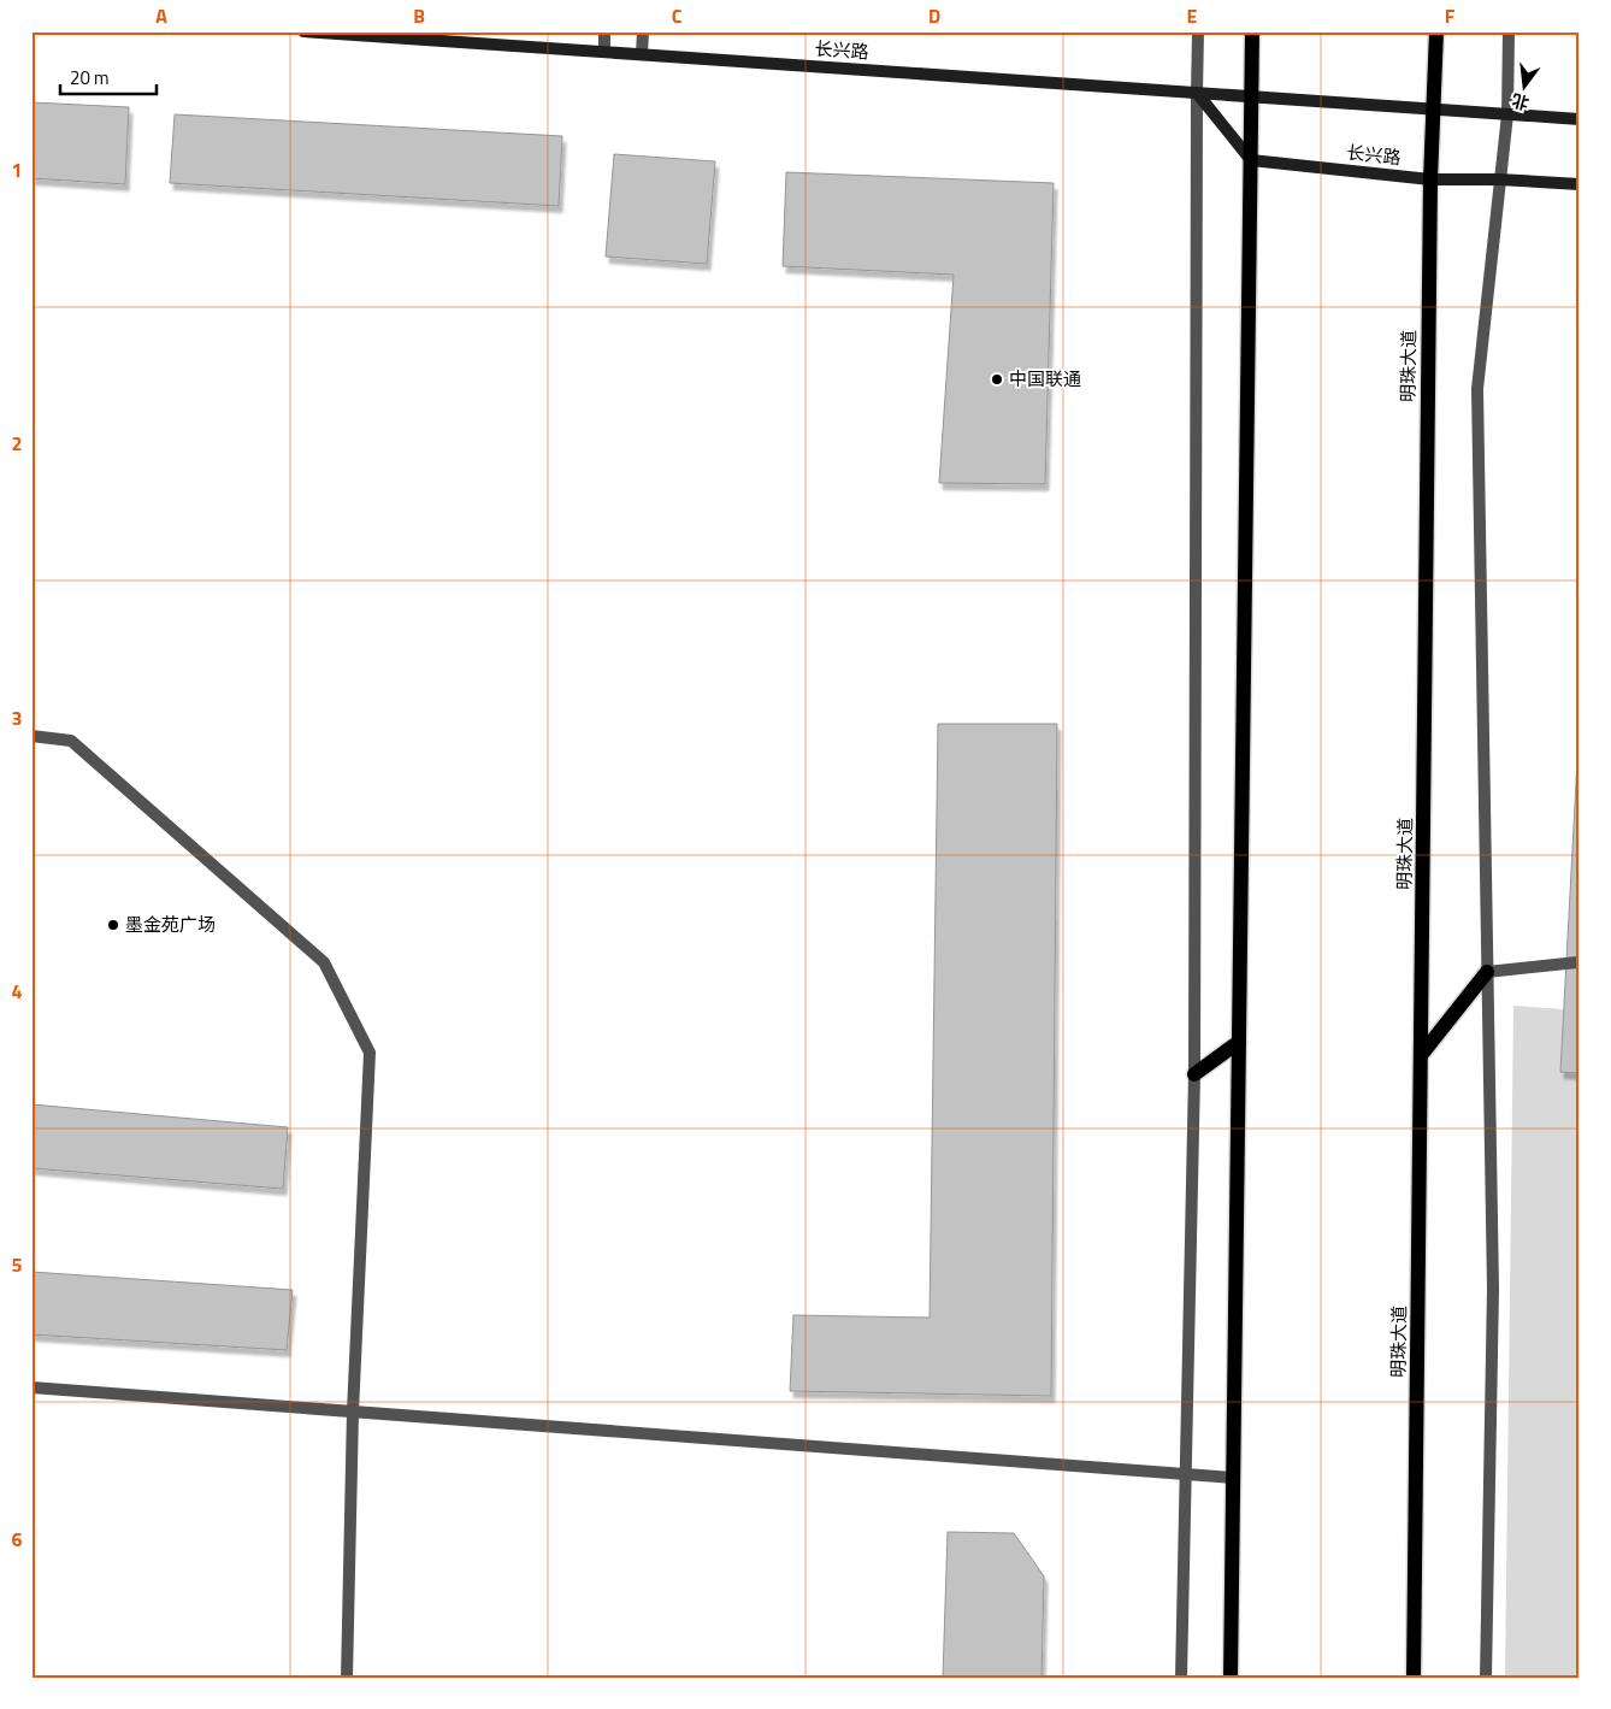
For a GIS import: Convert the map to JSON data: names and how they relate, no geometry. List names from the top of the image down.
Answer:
{
  "streets": {
    "main road": ["明珠大道"],
    "street": ["长兴路"]
  },
  "crossings": [
    ["长兴路", "明珠大道"]
  ],
  "places": ["中国联通", "墨金苑广场"],
  "scale_bar": "20 m",
  "north": "bottom",
  "grid": {
    "columns": [
      "A",
      "B",
      "C",
      "D",
      "E",
      "F"
    ],
    "rows": [
      "1",
      "2",
      "3",
      "4",
      "5",
      "6"
    ]
  }
}
